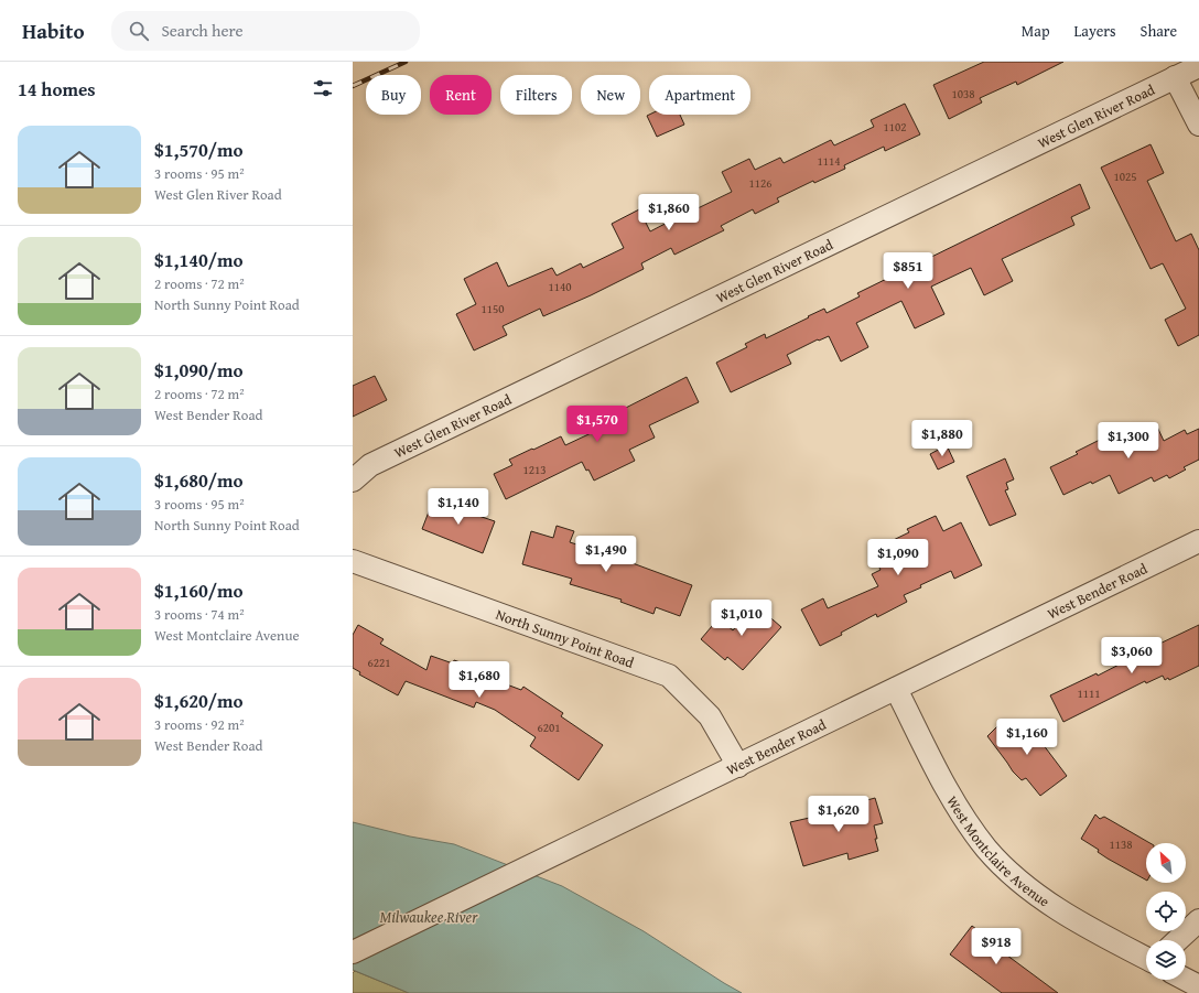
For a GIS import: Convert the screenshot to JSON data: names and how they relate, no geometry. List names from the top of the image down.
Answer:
{
  "streets": {
    "street": [
      "West Glen River Road",
      "West Bender Road",
      "North Sunny Point Road",
      "West Montclaire Avenue"
    ]
  },
  "crossings": [
    ["West Bender Road", "North Sunny Point Road"],
    ["West Bender Road", "West Montclaire Avenue"]
  ],
  "water": ["Milwaukee River"],
  "house_numbers": [
    "1038",
    "1102",
    "1114",
    "1025",
    "1126",
    "1140",
    "1150",
    "1213",
    "6221",
    "1111",
    "6201",
    "1138"
  ],
  "north": "top left",
  "page": {
    "header": "Habito",
    "search": "Search here",
    "nav": ["Map", "Layers", "Share"],
    "heading": "14 homes",
    "chip": [
      "Buy",
      "Rent",
      "Filters",
      "New",
      "Apartment"
    ],
    "list": [
      {
        "name": "$1,570/mo",
        "note": "3 rooms · 95 m² · West Glen River Road"
      },
      {
        "name": "$1,140/mo",
        "note": "2 rooms · 72 m² · North Sunny Point Road"
      },
      {
        "name": "$1,090/mo",
        "note": "2 rooms · 72 m² · West Bender Road"
      },
      {
        "name": "$1,680/mo",
        "note": "3 rooms · 95 m² · North Sunny Point Road"
      },
      {
        "name": "$1,160/mo",
        "note": "3 rooms · 74 m² · West Montclaire Avenue"
      },
      {
        "name": "$1,620/mo",
        "note": "3 rooms · 92 m² · West Bender Road"
      }
    ],
    "price": [
      "$1,860",
      "$851",
      "$1,570",
      "$1,880",
      "$1,300",
      "$1,140",
      "$1,490",
      "$1,090",
      "$1,010",
      "$3,060",
      "$1,680",
      "$1,160",
      "$1,620",
      "$918"
    ]
  }
}
